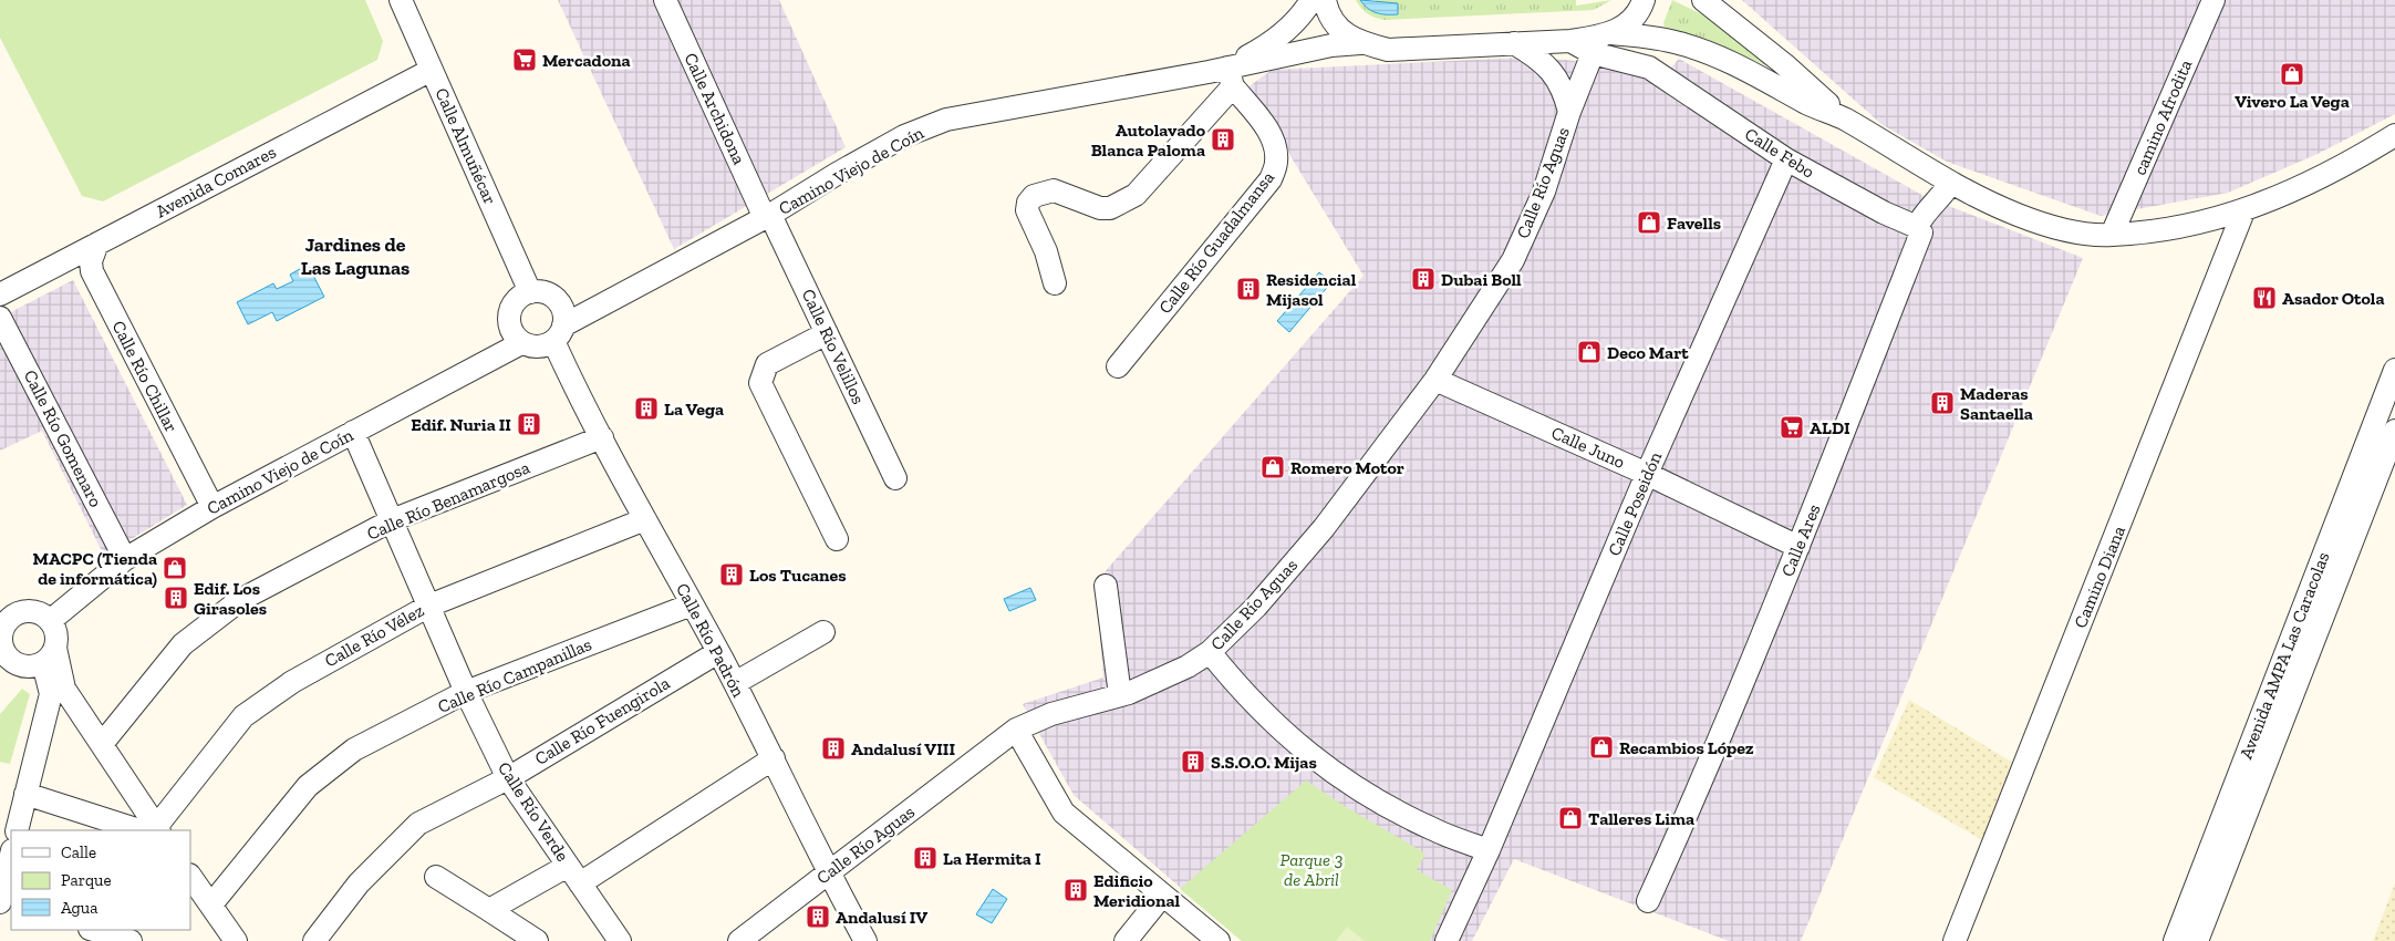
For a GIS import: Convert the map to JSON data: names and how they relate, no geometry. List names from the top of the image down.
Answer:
{
  "streets": {
    "street": [
      "Calle Archidona",
      "camino Afrodita",
      "Calle Almuñécar",
      "Calle Febo",
      "Camino Viejo de Coín",
      "Avenida Comares",
      "Calle Río Aguas",
      "Calle Río Guadalmansa",
      "Calle Río Velillos",
      "Calle Río Chillar",
      "Calle Río Gomenaro",
      "Calle Juno",
      "Calle Río Benamargosa",
      "Calle Poseidón",
      "Calle Ares",
      "Camino Diana",
      "Calle Río Vélez",
      "Calle Río Padrón",
      "Avenida AMPA Las Caracolas",
      "Calle Río Campanillas",
      "Calle Río Fuengirola",
      "Calle Río Verde"
    ]
  },
  "crossings": [
    ["Calle Archidona", "Camino Viejo de Coín"],
    ["Calle Archidona", "Calle Río Velillos"],
    ["Calle Almuñécar", "Camino Viejo de Coín"],
    ["Calle Almuñécar", "Avenida Comares"],
    ["Calle Almuñécar", "Calle Río Padrón"],
    ["Calle Febo", "Calle Río Aguas"],
    ["Calle Febo", "Calle Poseidón"],
    ["Calle Febo", "Calle Ares"],
    ["Camino Viejo de Coín", "Calle Río Guadalmansa"],
    ["Camino Viejo de Coín", "Calle Río Velillos"],
    ["Camino Viejo de Coín", "Calle Río Chillar"],
    ["Camino Viejo de Coín", "Calle Río Gomenaro"],
    ["Camino Viejo de Coín", "Calle Río Padrón"],
    ["Camino Viejo de Coín", "Calle Río Verde"],
    ["Avenida Comares", "Calle Río Chillar"],
    ["Calle Río Aguas", "Calle Juno"],
    ["Calle Río Aguas", "Calle Río Padrón"],
    ["Calle Juno", "Calle Poseidón"],
    ["Calle Juno", "Calle Ares"],
    ["Calle Río Benamargosa", "Calle Río Padrón"],
    ["Calle Río Benamargosa", "Calle Río Verde"],
    ["Calle Río Vélez", "Calle Río Padrón"],
    ["Calle Río Vélez", "Calle Río Verde"],
    ["Calle Río Padrón", "Calle Río Campanillas"],
    ["Calle Río Padrón", "Calle Río Fuengirola"],
    ["Calle Río Campanillas", "Calle Río Verde"],
    ["Calle Río Fuengirola", "Calle Río Verde"]
  ],
  "districts": ["Jardines de Las Lagunas"],
  "parks": ["Parque 3 de Abril"],
  "places": {
    "supermarket": ["Mercadona", "ALDI"],
    "shop": [
      "Vivero La Vega",
      "Favells",
      "Deco Mart",
      "Romero Motor",
      "MACPC (Tienda de informática)",
      "Recambios López",
      "Talleres Lima"
    ],
    "building": [
      "Autolavado Blanca Paloma",
      "Dubai Boll",
      "Residencial Mijasol",
      "Maderas Santaella",
      "La Vega",
      "Edif. Nuria II",
      "Los Tucanes",
      "Edif. Los Girasoles",
      "Andalusí VIII",
      "S.S.O.O. Mijas",
      "La Hermita I",
      "Edificio Meridional",
      "Andalusí IV"
    ],
    "restaurant": ["Asador Otola"]
  },
  "legend": ["Calle", "Parque", "Agua"]
}
